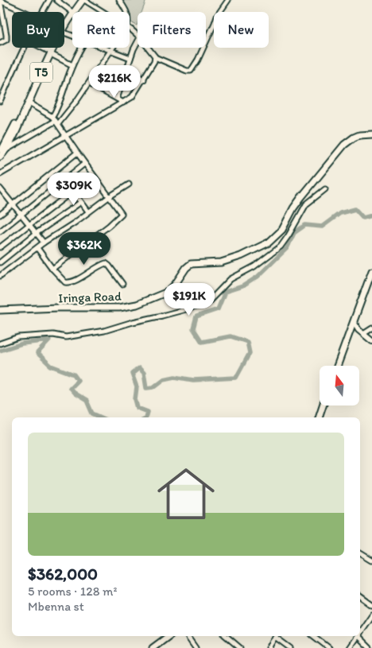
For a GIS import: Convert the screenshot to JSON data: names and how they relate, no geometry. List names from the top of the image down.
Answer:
{
  "streets": {
    "highway": ["T5", "Iringa Road"]
  },
  "north": "top",
  "page": {
    "chip": [
      "Buy",
      "Rent",
      "Filters",
      "New"
    ],
    "price": [
      "$216K",
      "$309K",
      "$362K",
      "$191K"
    ],
    "list": [
      {
        "name": "$362,000",
        "note": "5 rooms · 128 m² · Mbenna st"
      }
    ]
  }
}
